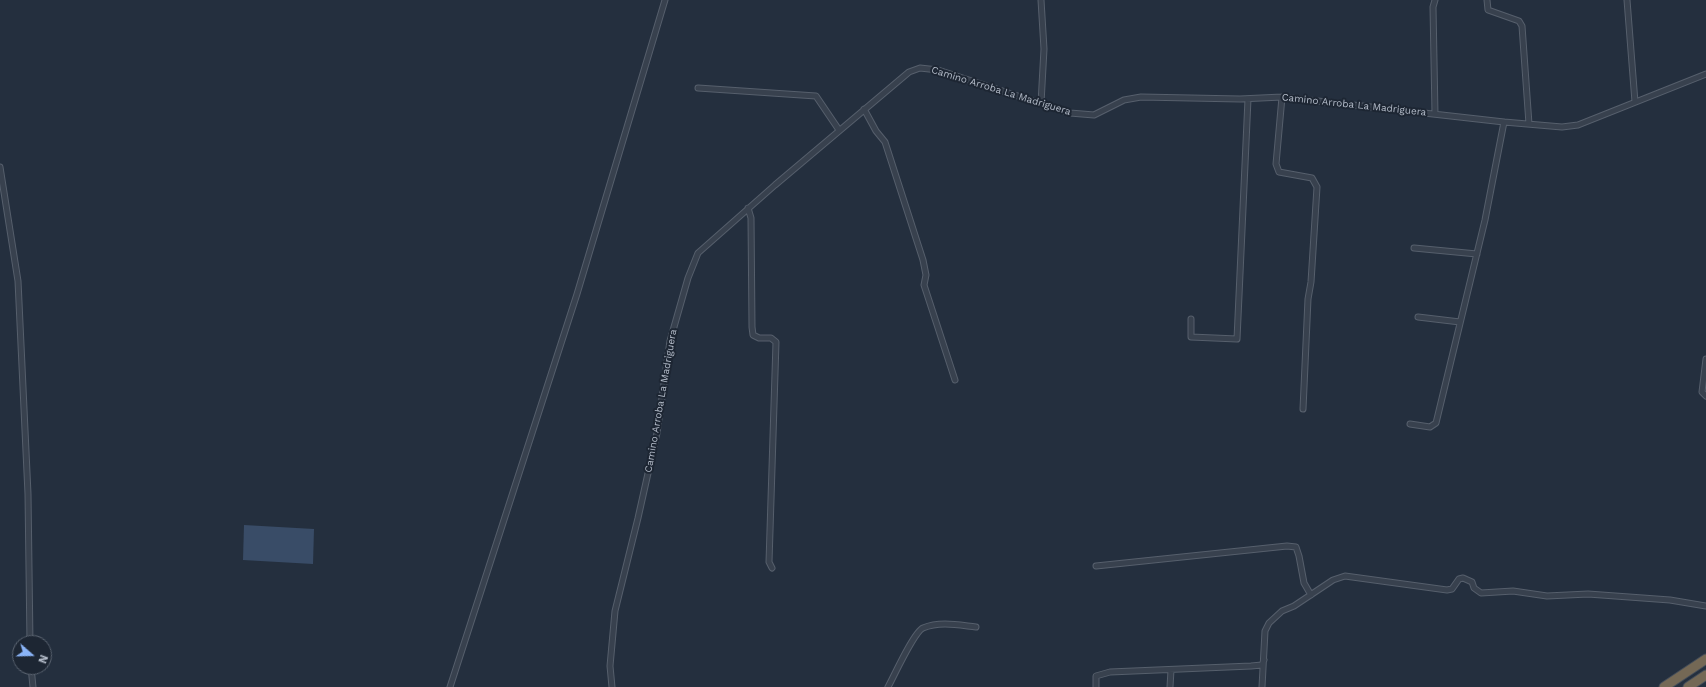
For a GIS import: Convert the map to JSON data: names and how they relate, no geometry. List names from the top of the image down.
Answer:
{
  "streets": {
    "street": ["Camino Arroba La Madriguera"]
  },
  "north": "right"
}
